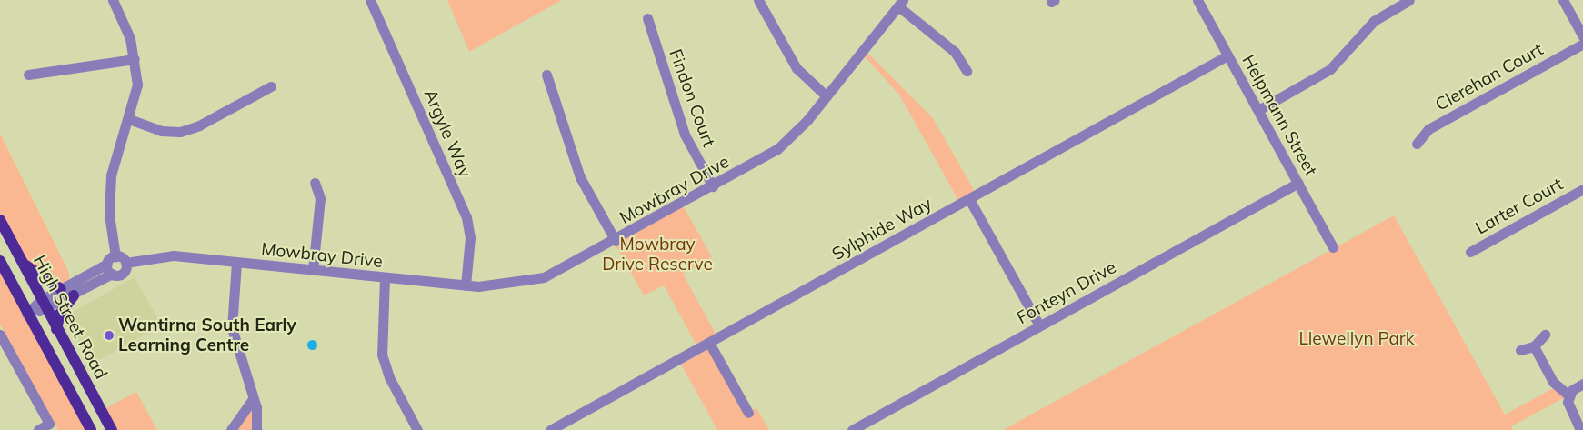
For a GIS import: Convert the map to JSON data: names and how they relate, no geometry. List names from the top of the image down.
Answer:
{
  "streets": {
    "main road": ["High Street Road"],
    "street": [
      "Clerehan Court",
      "Findon Court",
      "Helpmann Street",
      "Argyle Way",
      "Mowbray Drive",
      "Larter Court",
      "Sylphide Way",
      "Fonteyn Drive"
    ]
  },
  "crossings": [
    ["Findon Court", "Mowbray Drive"],
    ["Helpmann Street", "Sylphide Way"],
    ["Helpmann Street", "Fonteyn Drive"],
    ["Argyle Way", "Mowbray Drive"]
  ],
  "parks": ["Mowbray Drive Reserve", "Llewellyn Park"],
  "places": ["Wantirna South Early Learning Centre"]
}
